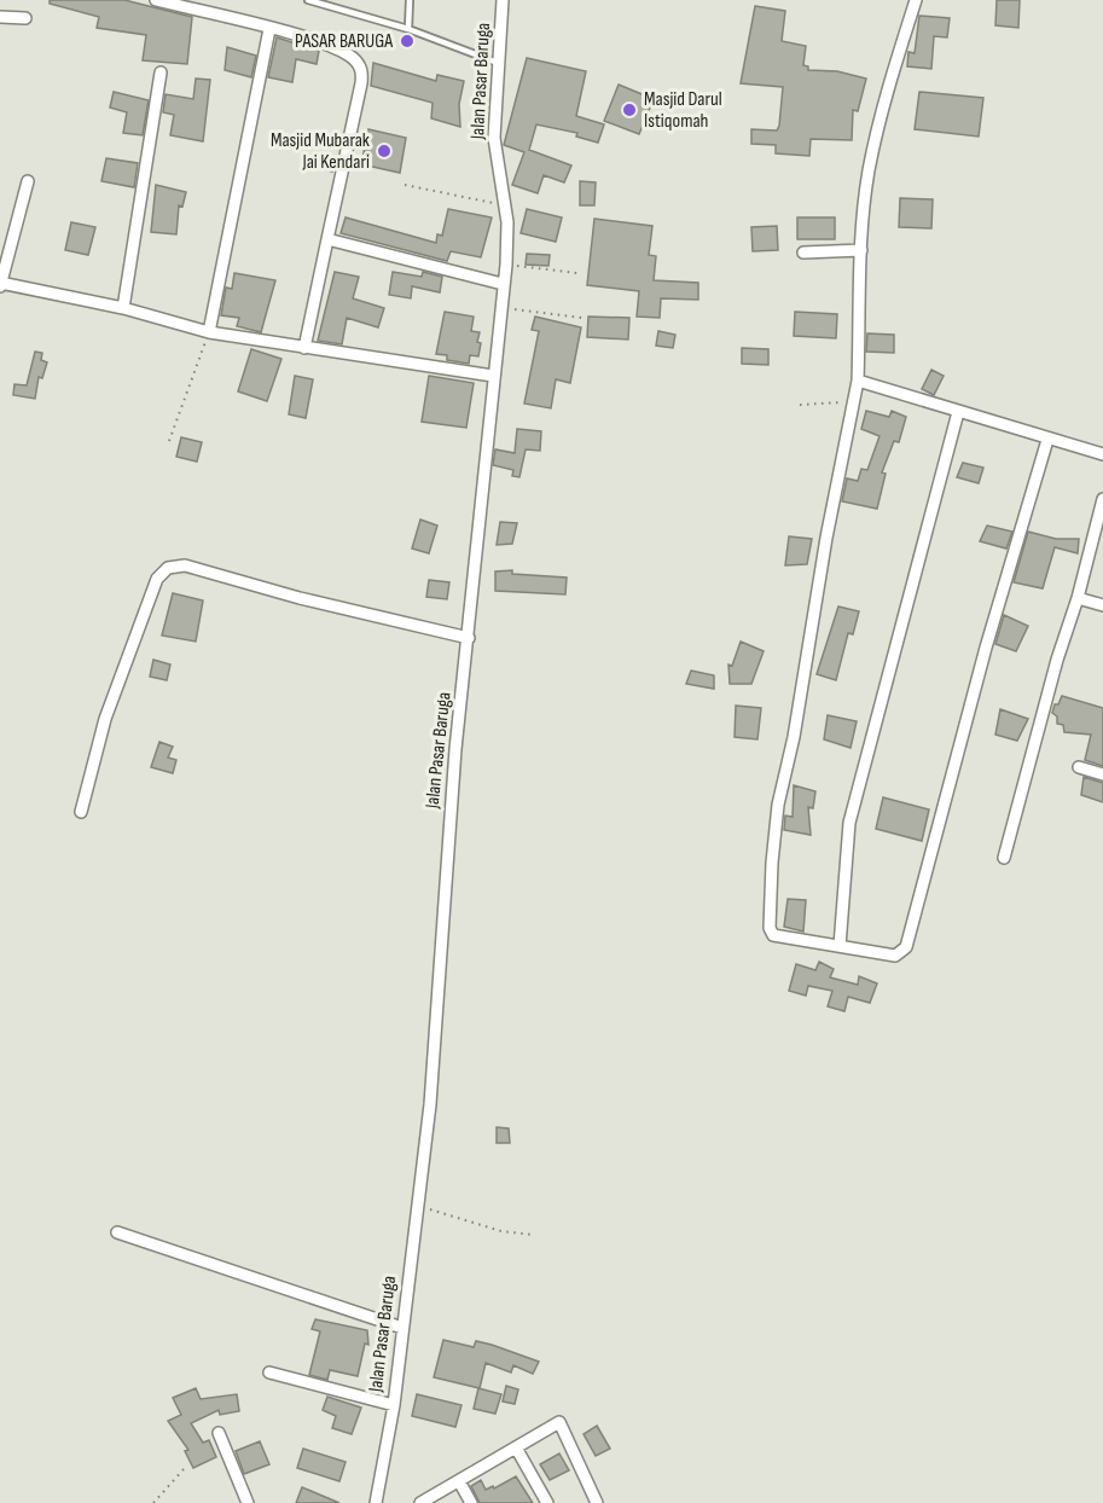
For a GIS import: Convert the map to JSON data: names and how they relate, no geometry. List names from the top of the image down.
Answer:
{
  "streets": {
    "street": ["Jalan Pasar Baruga"]
  },
  "places": ["PASAR BARUGA", "Masjid Darul Istiqomah", "Masjid Mubarak Jai Kendari"]
}
